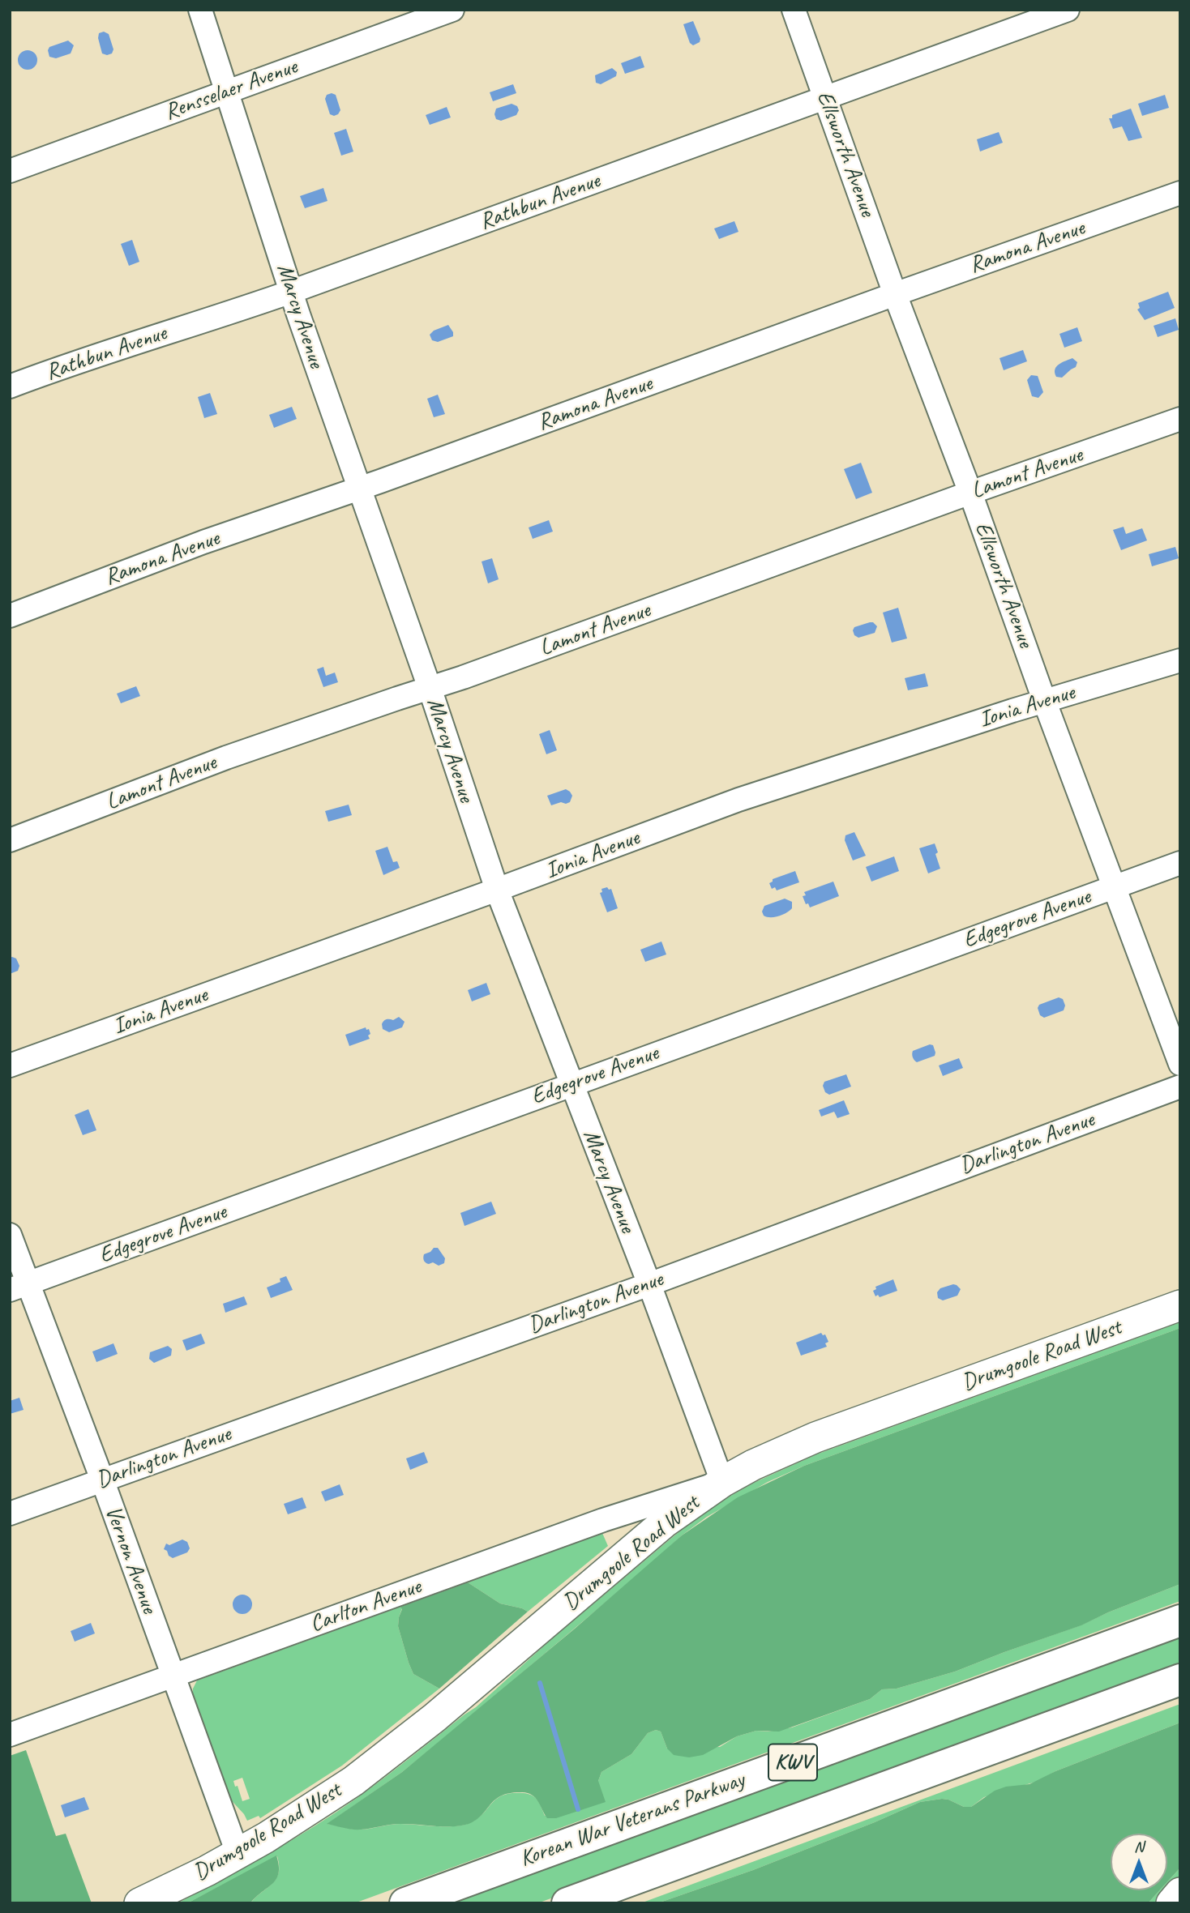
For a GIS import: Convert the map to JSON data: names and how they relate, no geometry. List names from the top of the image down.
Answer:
{
  "streets": {
    "highway": ["KWV", "Korean War Veterans Parkway"],
    "main road": ["Drumgoole Road West"],
    "street": [
      "Rensselaer Avenue",
      "Ellsworth Avenue",
      "Rathbun Avenue",
      "Ramona Avenue",
      "Marcy Avenue",
      "Lamont Avenue",
      "Ionia Avenue",
      "Edgegrove Avenue",
      "Darlington Avenue",
      "Vernon Avenue",
      "Carlton Avenue"
    ]
  },
  "crossings": [
    ["Rensselaer Avenue", "Marcy Avenue"],
    ["Ellsworth Avenue", "Rathbun Avenue"],
    ["Ellsworth Avenue", "Ramona Avenue"],
    ["Ellsworth Avenue", "Lamont Avenue"],
    ["Ellsworth Avenue", "Ionia Avenue"],
    ["Ellsworth Avenue", "Edgegrove Avenue"],
    ["Rathbun Avenue", "Marcy Avenue"],
    ["Ramona Avenue", "Marcy Avenue"],
    ["Marcy Avenue", "Lamont Avenue"],
    ["Marcy Avenue", "Ionia Avenue"],
    ["Marcy Avenue", "Edgegrove Avenue"],
    ["Marcy Avenue", "Darlington Avenue"],
    ["Marcy Avenue", "Drumgoole Road West"],
    ["Marcy Avenue", "Carlton Avenue"],
    ["Edgegrove Avenue", "Vernon Avenue"],
    ["Darlington Avenue", "Vernon Avenue"],
    ["Drumgoole Road West", "Vernon Avenue"],
    ["Drumgoole Road West", "Carlton Avenue"],
    ["Vernon Avenue", "Carlton Avenue"]
  ],
  "north": "top"
}
